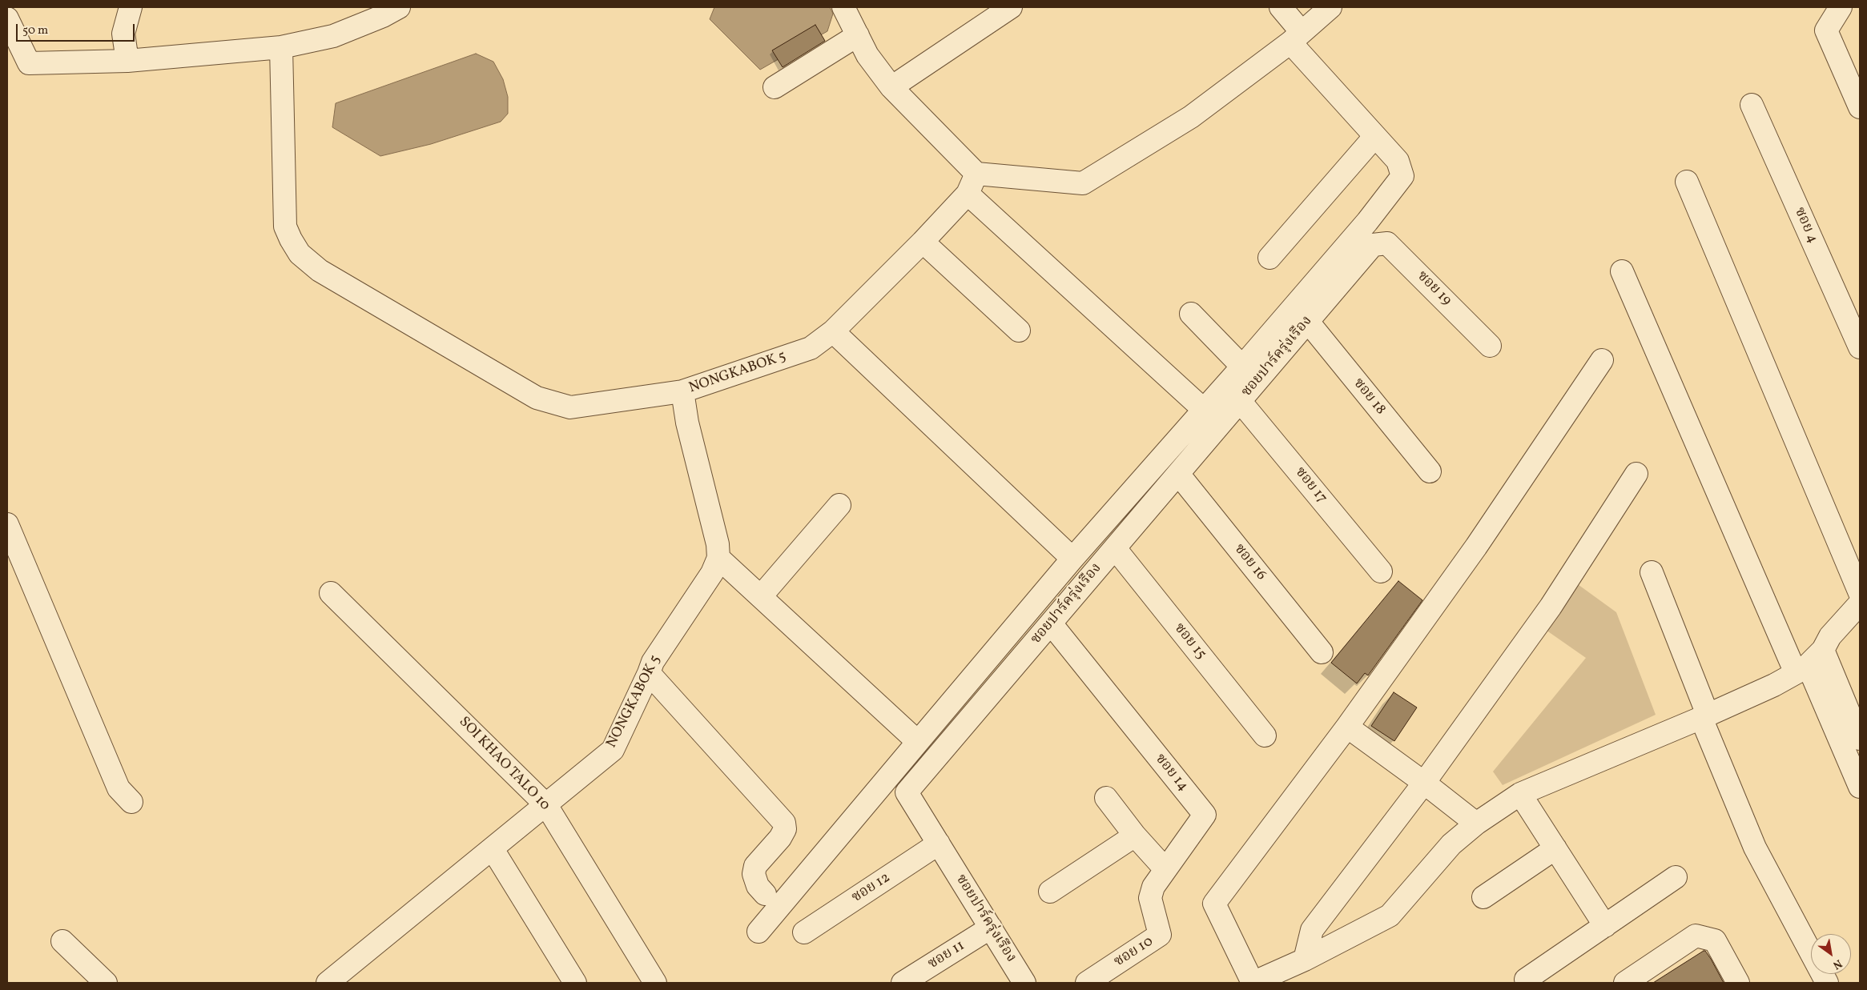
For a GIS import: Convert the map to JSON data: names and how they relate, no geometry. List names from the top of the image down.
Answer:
{
  "streets": {
    "street": [
      "ซอย 4",
      "ซอย 19",
      "ซอยปาร์ครุ่งเรือง",
      "NONGKABOK 5",
      "ซอย 18",
      "ซอย 17",
      "ซอย 16",
      "ซอย 15",
      "SOI KHAO TALO 10",
      "ซอย 14",
      "ซอย 12",
      "ซอย 10",
      "ซอย 11"
    ]
  },
  "crossings": [
    ["ซอย 19", "ซอยปาร์ครุ่งเรือง"],
    ["ซอยปาร์ครุ่งเรือง", "ซอย 18"],
    ["ซอยปาร์ครุ่งเรือง", "ซอย 17"],
    ["ซอยปาร์ครุ่งเรือง", "ซอย 16"],
    ["ซอยปาร์ครุ่งเรือง", "ซอย 15"],
    ["ซอยปาร์ครุ่งเรือง", "ซอย 14"],
    ["ซอยปาร์ครุ่งเรือง", "ซอย 12"],
    ["ซอยปาร์ครุ่งเรือง", "ซอย 11"],
    ["NONGKABOK 5", "SOI KHAO TALO 10"],
    ["ซอย 14", "ซอย 10"]
  ],
  "scale_bar": "50 m",
  "north": "bottom right"
}
